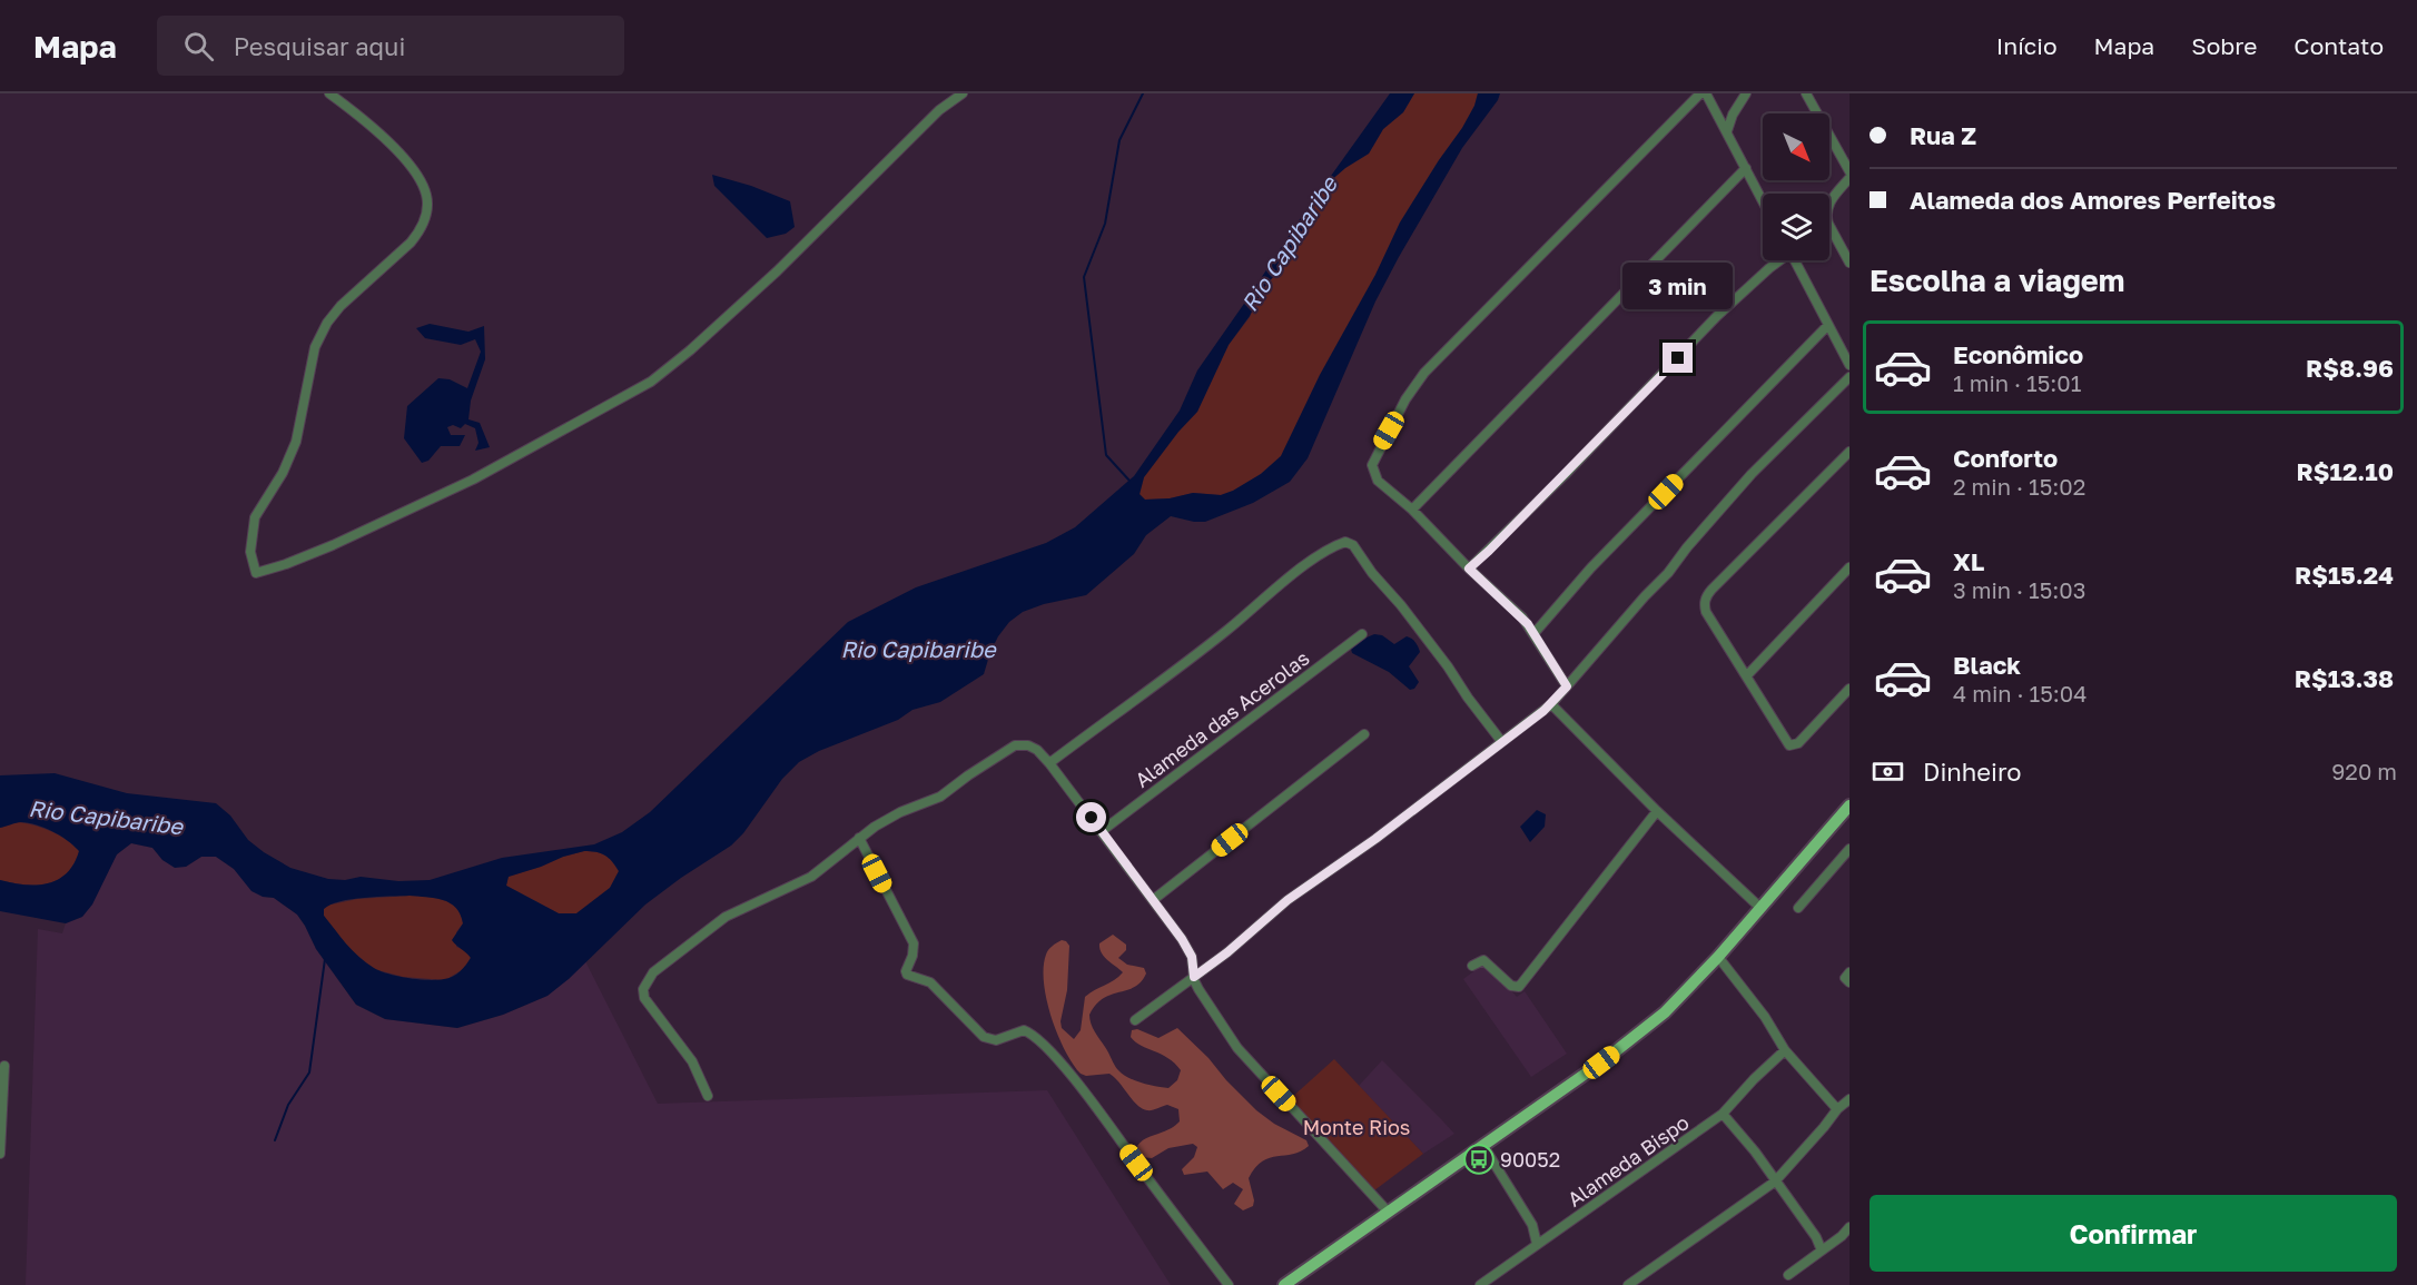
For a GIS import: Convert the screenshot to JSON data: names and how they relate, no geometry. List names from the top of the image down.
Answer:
{
  "streets": {
    "street": ["Alameda das Acerolas", "Alameda Bispo"]
  },
  "water": ["Rio Capibaribe"],
  "parks": ["Monte Rios"],
  "places": {
    "bus stop": ["90052"]
  },
  "north": "bottom right",
  "page": {
    "header": "Mapa",
    "search": "Pesquisar aqui",
    "nav": [
      "Início",
      "Mapa",
      "Sobre",
      "Contato"
    ],
    "banner": ["Rua Z", "Alameda dos Amores Perfeitos"],
    "heading": "Escolha a viagem",
    "bubble": "3 min",
    "list": [
      {
        "name": "Econômico",
        "note": "1 min · 15:01",
        "value": "R$8.96"
      },
      {
        "name": "Conforto",
        "note": "2 min · 15:02",
        "value": "R$12.10"
      },
      {
        "name": "XL",
        "note": "3 min · 15:03",
        "value": "R$15.24"
      },
      {
        "name": "Black",
        "note": "4 min · 15:04",
        "value": "R$13.38"
      }
    ],
    "pay": ["Dinheiro", "920 m"],
    "buttons": "Confirmar"
  }
}
